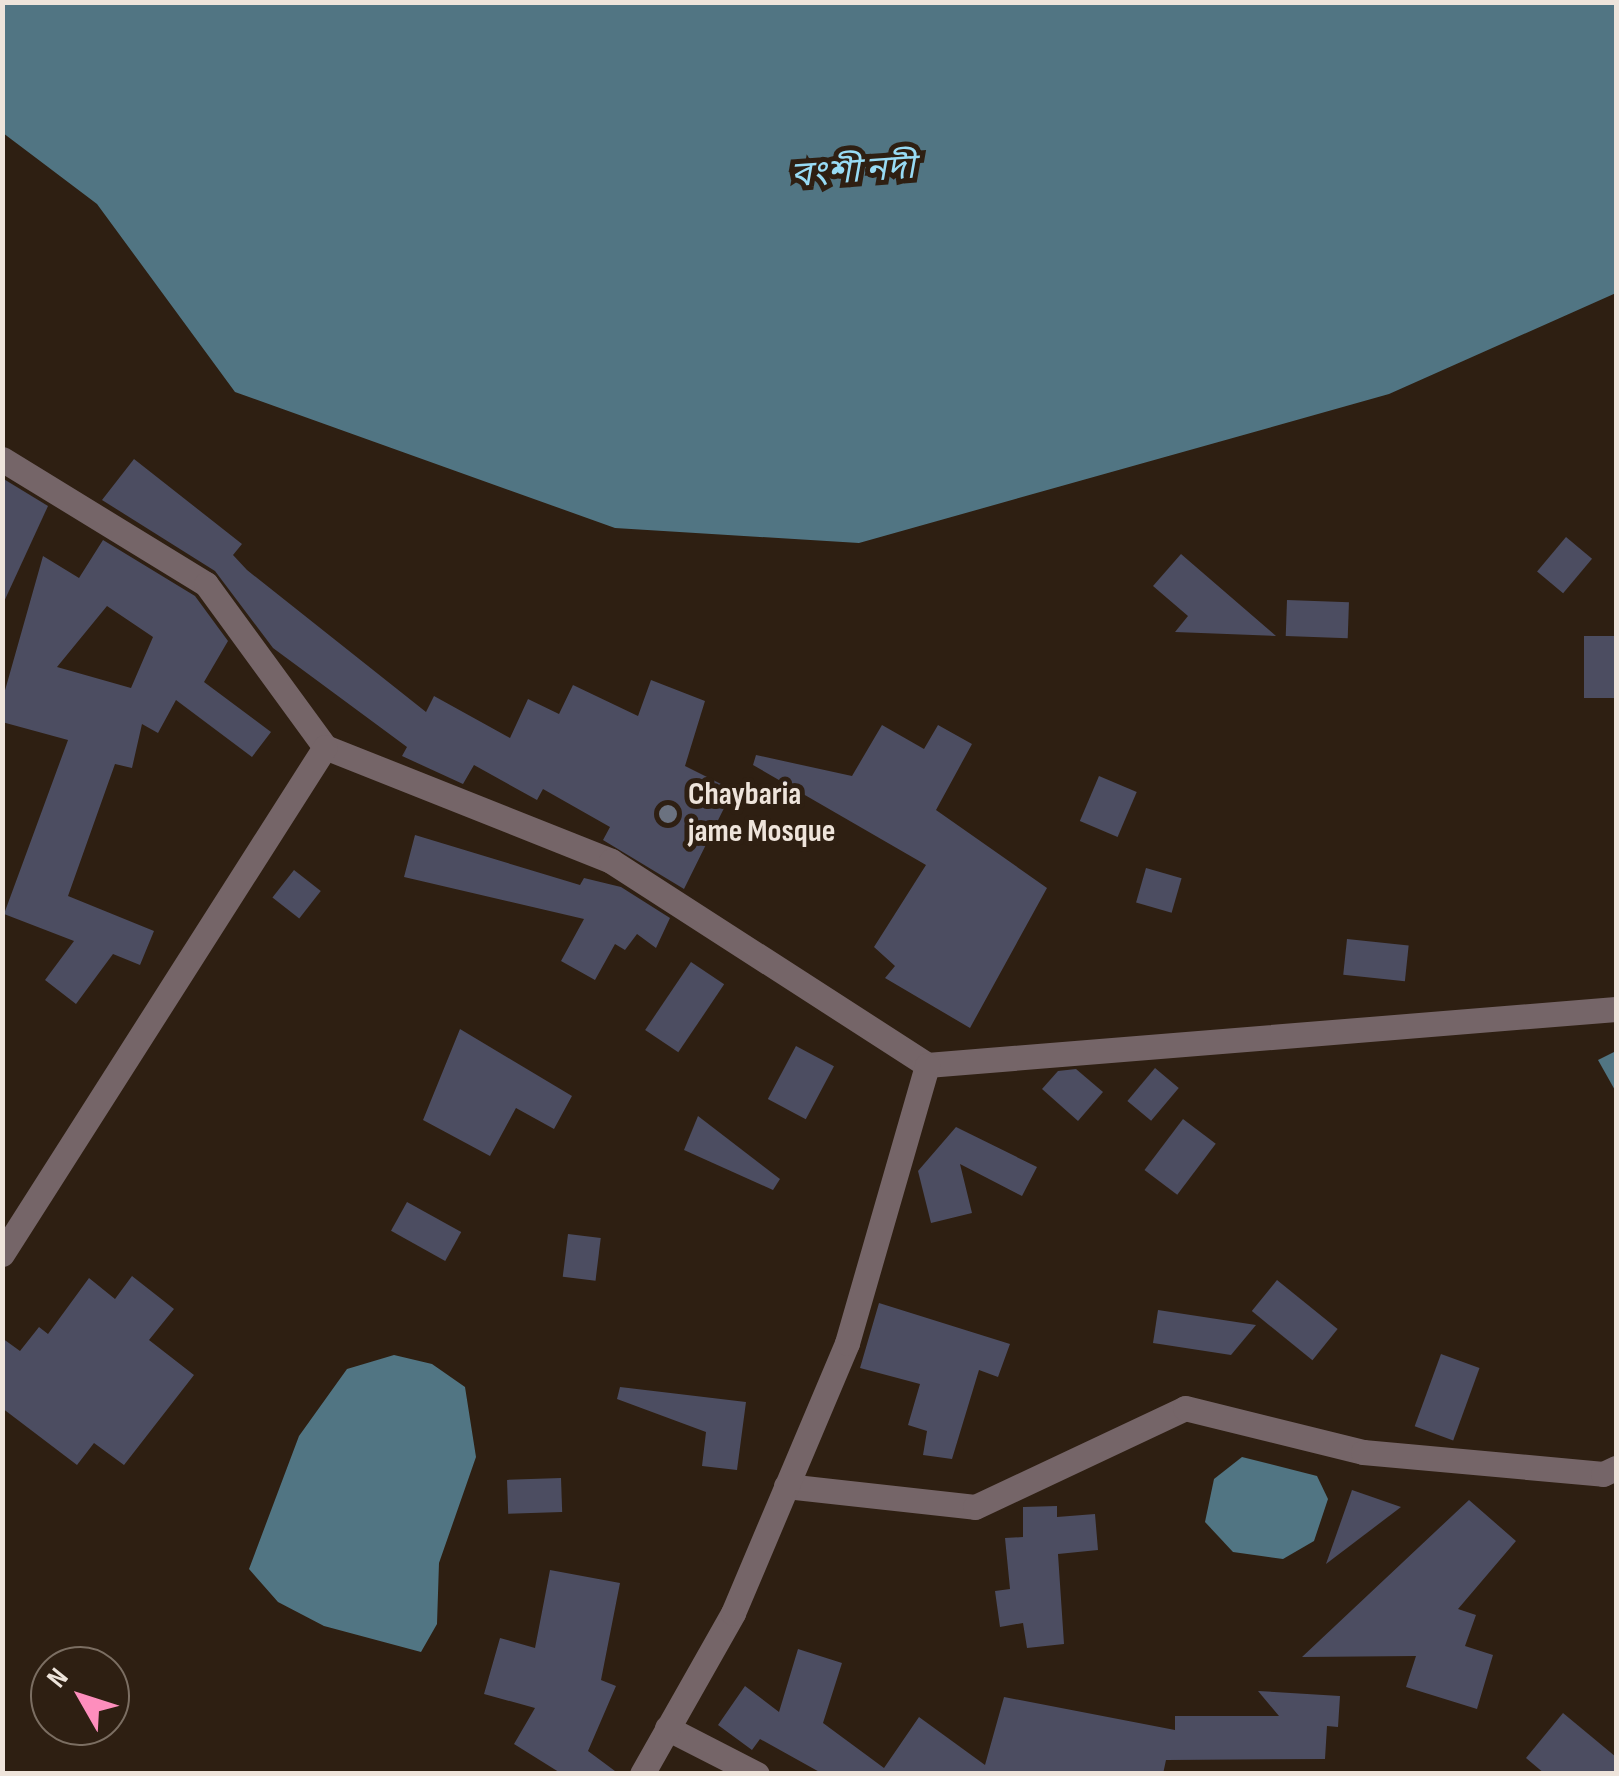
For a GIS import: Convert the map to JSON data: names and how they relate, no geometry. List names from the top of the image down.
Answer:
{
  "water": ["বংশী নদী"],
  "places": ["Chaybaria jame Mosque"],
  "north": "top left"
}
